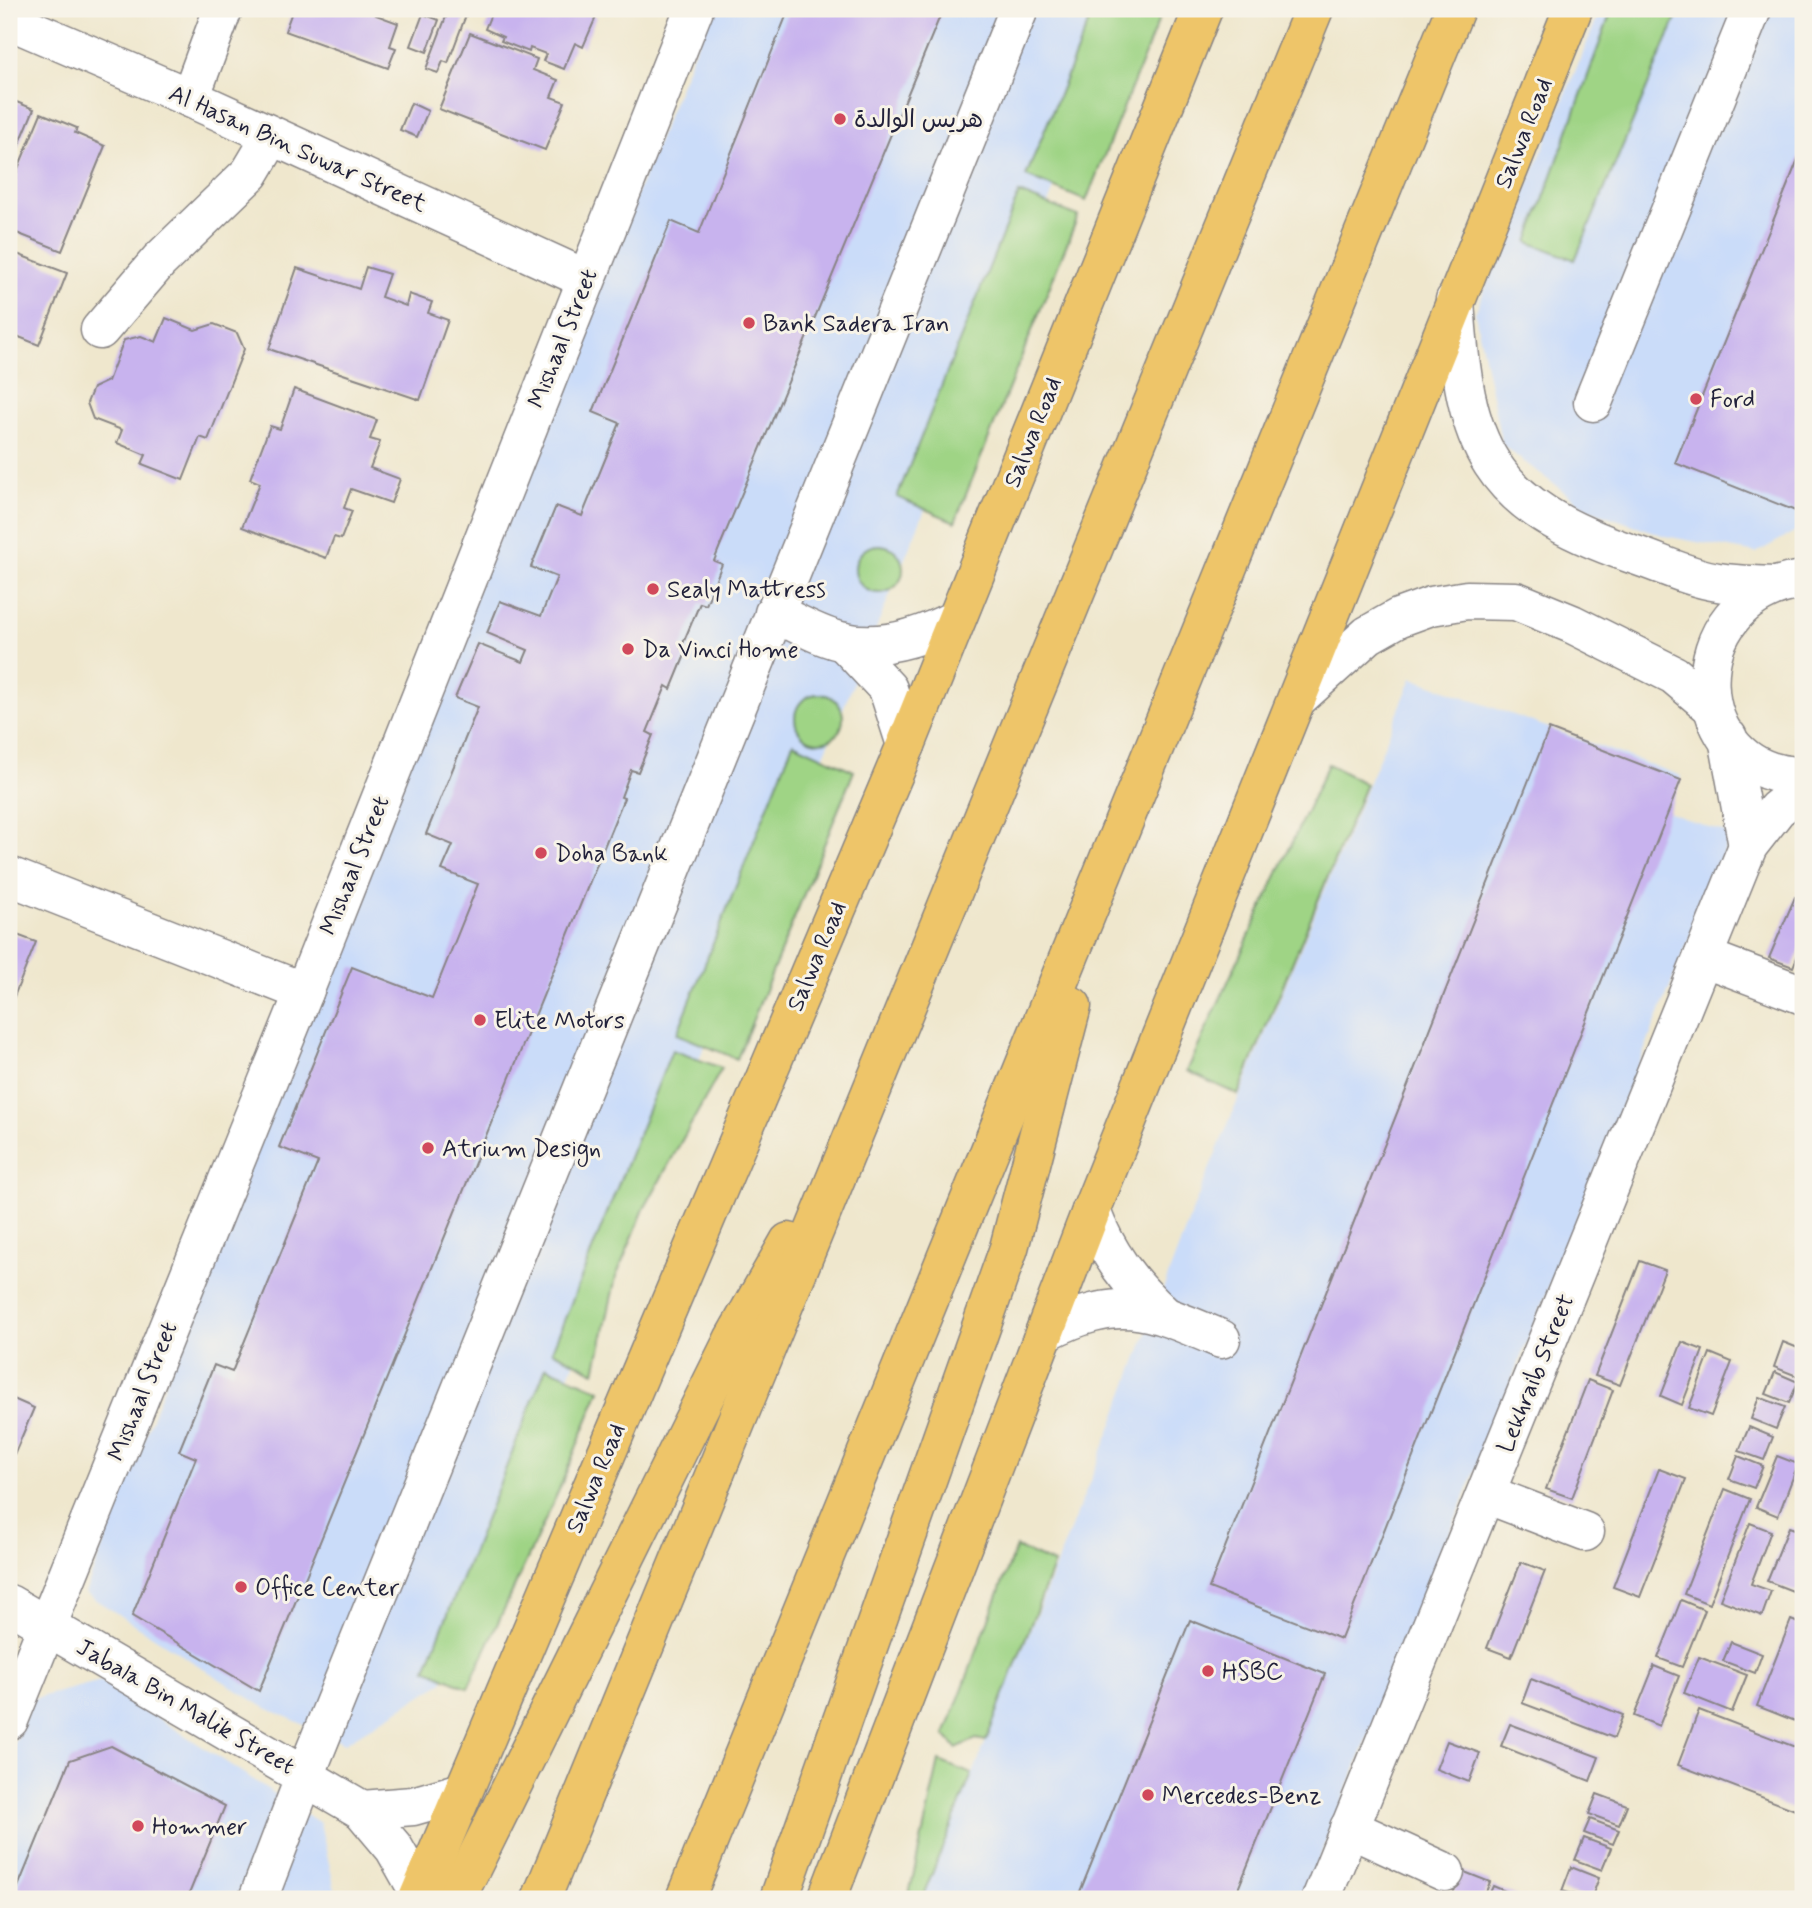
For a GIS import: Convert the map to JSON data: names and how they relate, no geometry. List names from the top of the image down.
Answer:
{
  "streets": {
    "main road": ["Salwa Road"],
    "street": [
      "Al Hasan Bin Suwar Street",
      "Mishaal Street",
      "Lekhraib Street",
      "Jabala Bin Malik Street"
    ]
  },
  "crossings": [
    ["Salwa Road", "Jabala Bin Malik Street"],
    ["Al Hasan Bin Suwar Street", "Mishaal Street"],
    ["Mishaal Street", "Jabala Bin Malik Street"]
  ],
  "places": [
    "هريس الوالدة",
    "Bank Sadera Iran",
    "Ford",
    "Sealy Mattress",
    "Da Vinci Home",
    "Doha Bank",
    "Elite Motors",
    "Atrium Design",
    "Office Center",
    "HSBC",
    "Mercedes-Benz",
    "Hommer"
  ]
}
